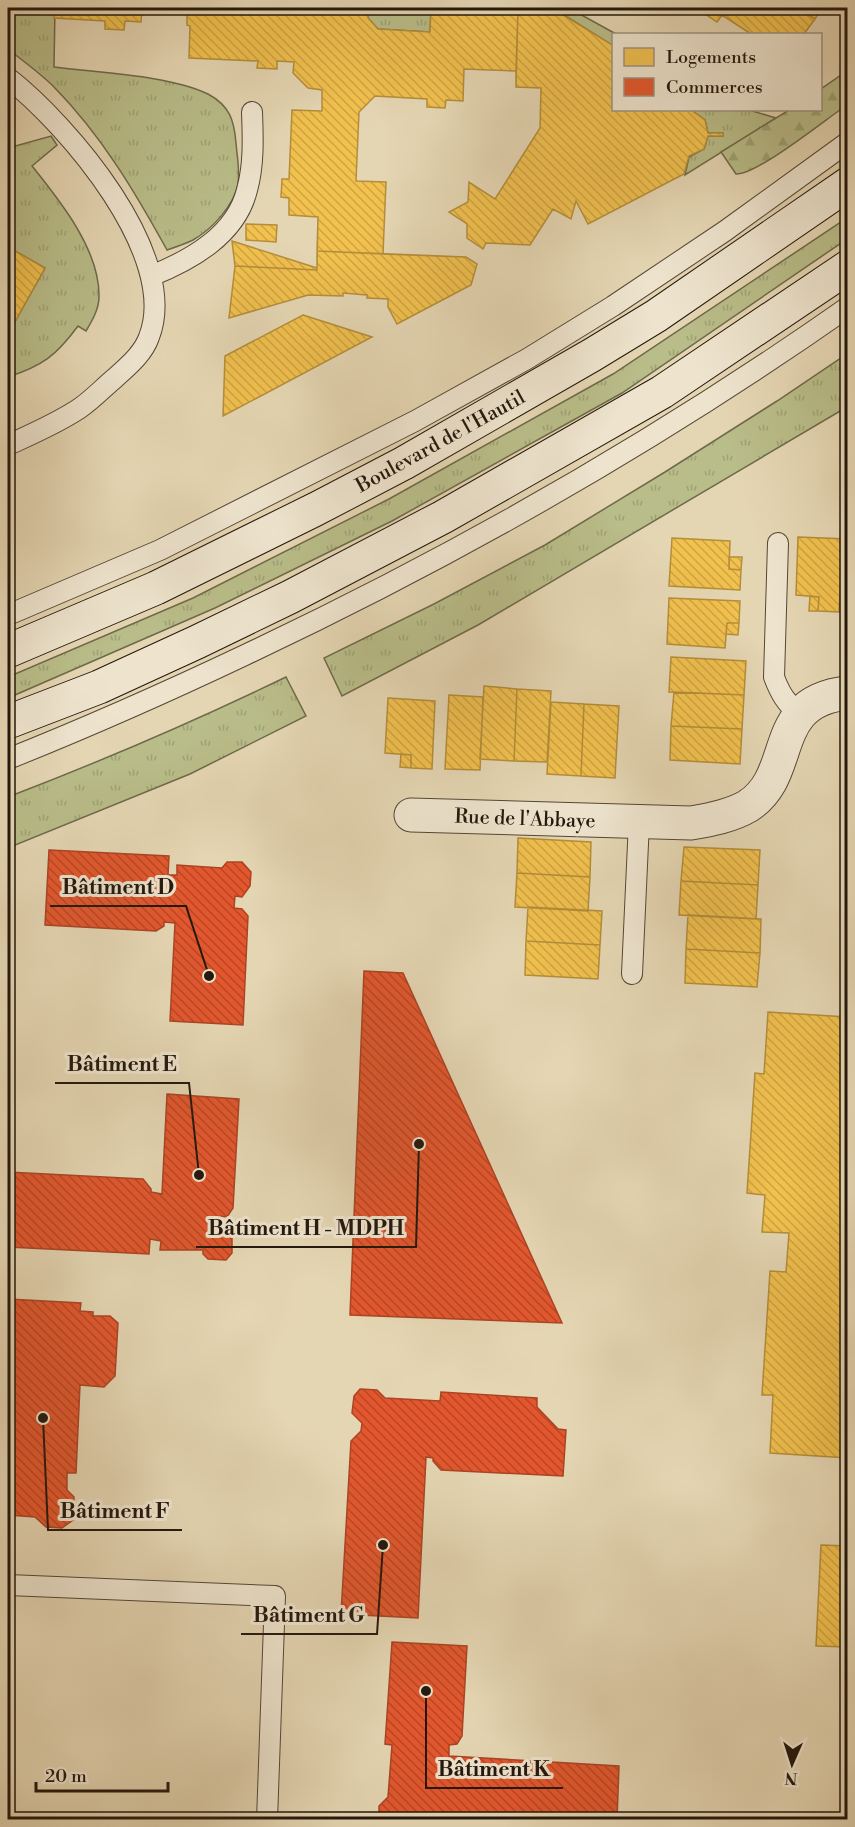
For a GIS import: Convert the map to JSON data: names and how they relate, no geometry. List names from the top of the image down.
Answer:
{
  "streets": {
    "main road": ["Boulevard de l'Hautil", "Rue de l'Abbaye"]
  },
  "places": [
    "Bâtiment D",
    "Bâtiment H - MDPH",
    "Bâtiment E",
    "Bâtiment F",
    "Bâtiment G",
    "Bâtiment K"
  ],
  "legend": ["Logements", "Commerces"],
  "scale_bar": "20 m",
  "north": "bottom"
}
